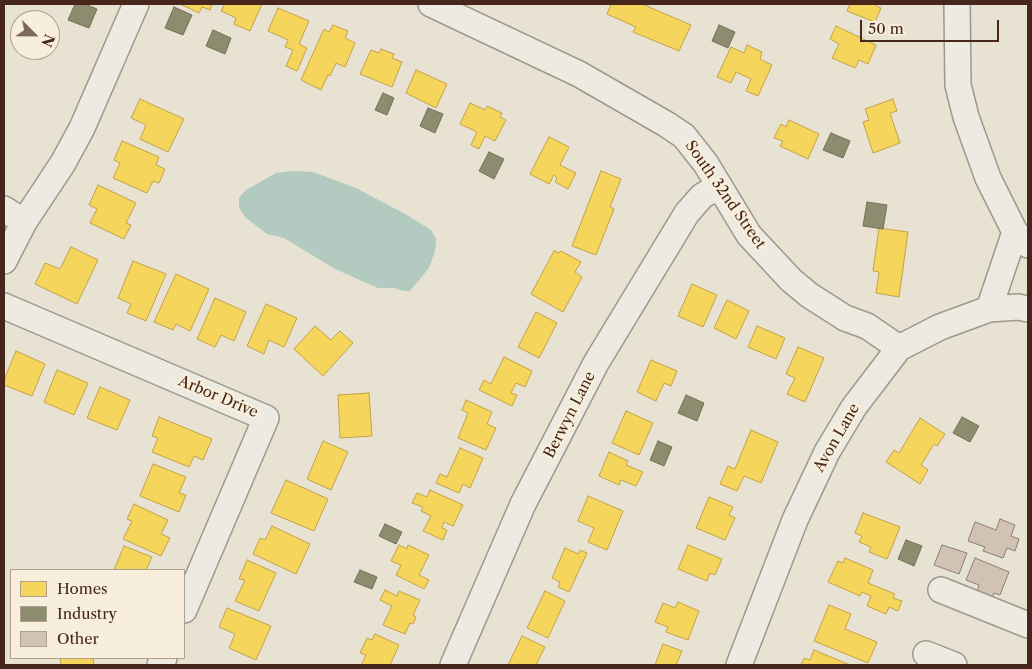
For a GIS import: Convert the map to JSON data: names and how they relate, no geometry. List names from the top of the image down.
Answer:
{
  "streets": {
    "street": [
      "South 32nd Street",
      "Arbor Drive",
      "Berwyn Lane",
      "Avon Lane"
    ]
  },
  "crossings": [
    ["South 32nd Street", "Berwyn Lane"],
    ["South 32nd Street", "Avon Lane"]
  ],
  "legend": ["Homes", "Industry", "Other"],
  "scale_bar": "50 m",
  "north": "bottom right"
}
